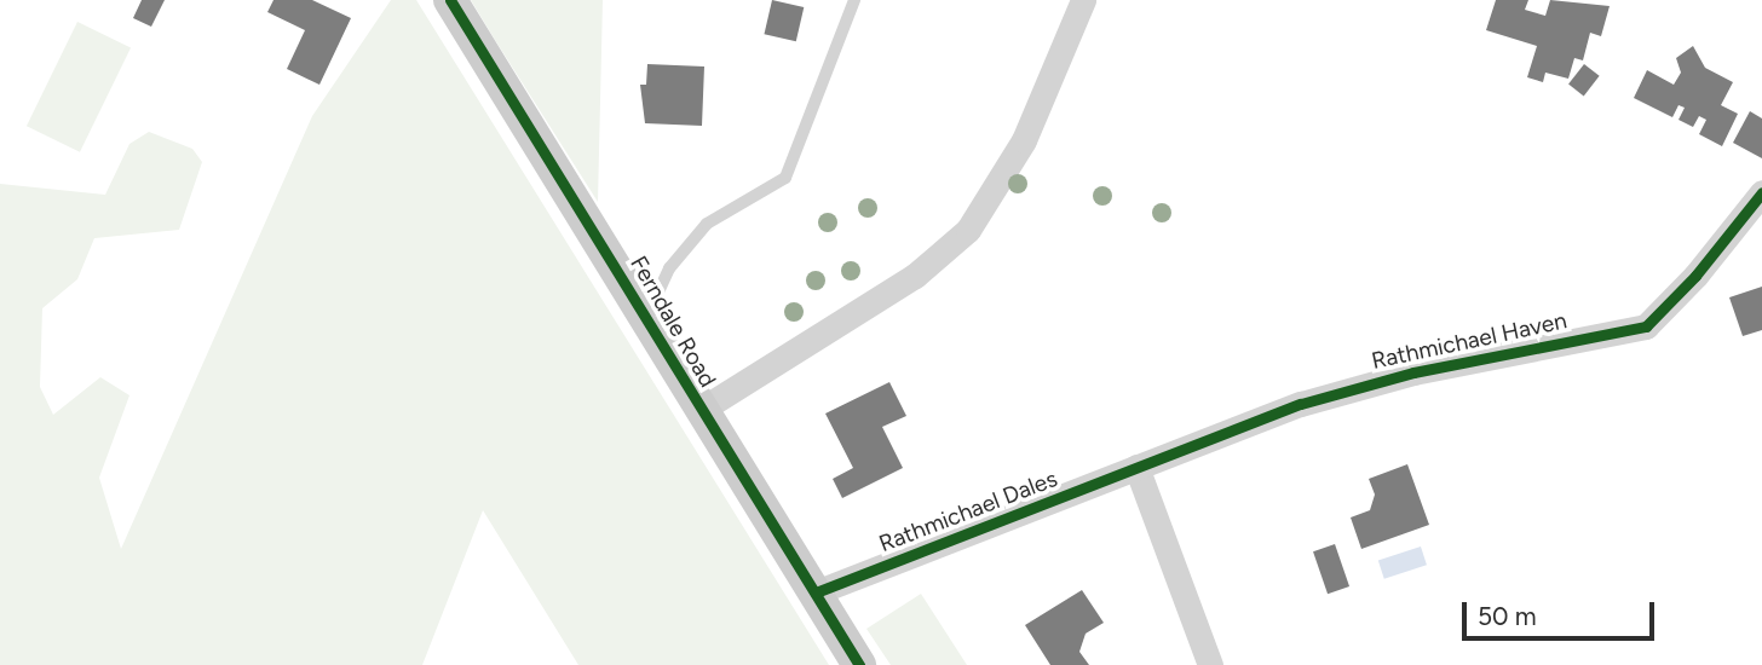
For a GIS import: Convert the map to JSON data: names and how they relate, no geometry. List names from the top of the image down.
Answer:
{
  "streets": {
    "street": ["Ferndale Road", "Rathmichael Haven", "Rathmichael Dales"]
  },
  "crossings": [
    ["Ferndale Road", "Rathmichael Dales"],
    ["Rathmichael Haven", "Rathmichael Dales"]
  ],
  "scale_bar": "50 m"
}
